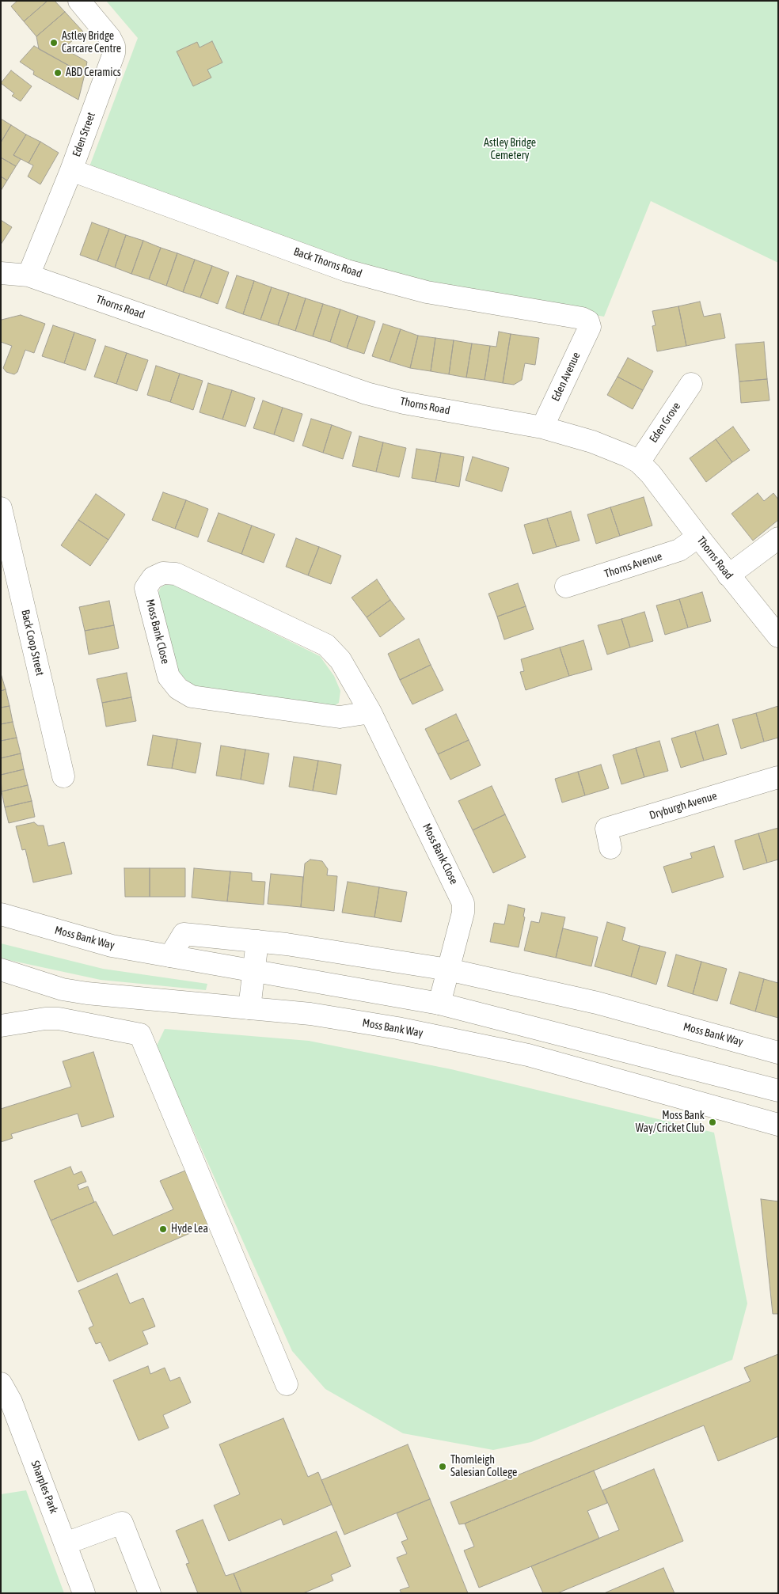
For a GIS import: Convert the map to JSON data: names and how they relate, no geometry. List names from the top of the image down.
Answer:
{
  "streets": {
    "main road": [
      "Eden Street",
      "Back Thorns Road",
      "Thorns Road",
      "Eden Avenue",
      "Eden Grove",
      "Thorns Avenue",
      "Moss Bank Close",
      "Back Coop Street",
      "Dryburgh Avenue",
      "Moss Bank Way",
      "Sharples Park"
    ]
  },
  "crossings": [
    ["Eden Street", "Back Thorns Road"],
    ["Eden Street", "Thorns Road"],
    ["Back Thorns Road", "Eden Avenue"],
    ["Thorns Road", "Eden Avenue"],
    ["Thorns Road", "Eden Grove"],
    ["Thorns Road", "Thorns Avenue"],
    ["Moss Bank Close", "Moss Bank Way"]
  ],
  "parks": ["Astley Bridge Cemetery"],
  "places": [
    "Astley Bridge Carcare Centre",
    "ABD Ceramics",
    "Moss Bank Way/Cricket Club",
    "Hyde Lea",
    "Thornleigh Salesian College"
  ]
}
